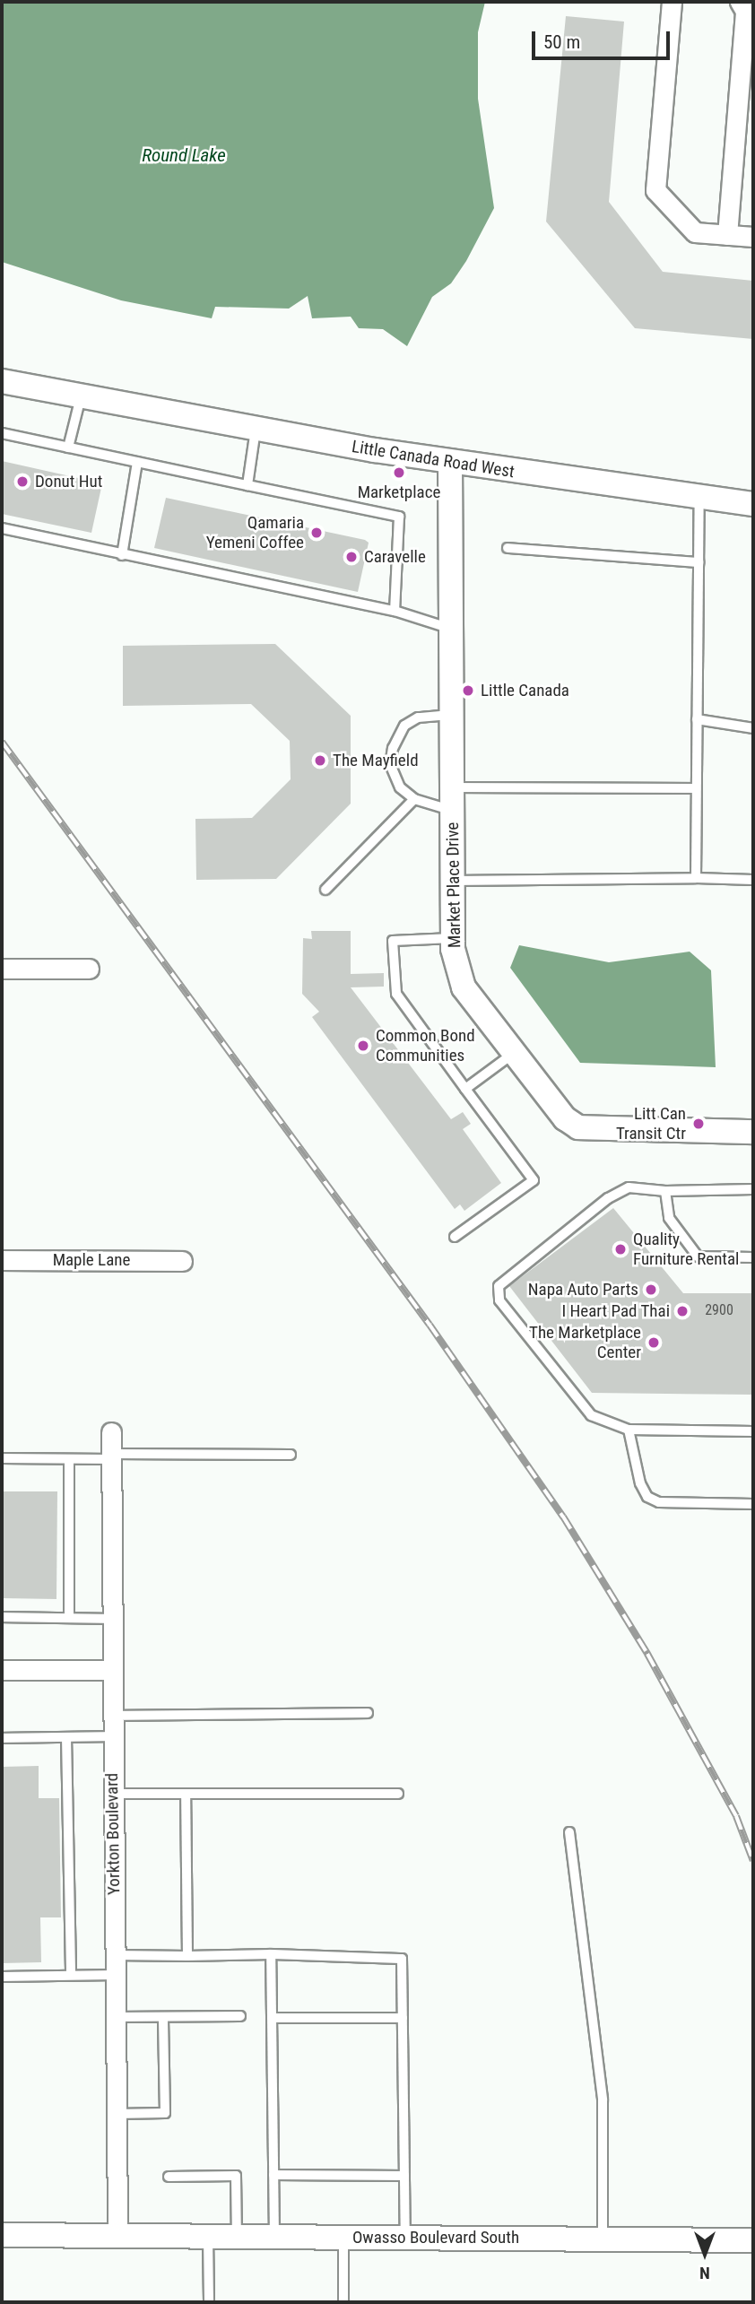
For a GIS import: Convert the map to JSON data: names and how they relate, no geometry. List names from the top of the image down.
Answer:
{
  "streets": {
    "street": [
      "Little Canada Road West",
      "Market Place Drive",
      "Maple Lane",
      "Yorkton Boulevard",
      "Owasso Boulevard South"
    ]
  },
  "crossings": [
    ["Little Canada Road West", "Market Place Drive"],
    ["Yorkton Boulevard", "Owasso Boulevard South"]
  ],
  "water": ["Round Lake"],
  "places": [
    "Marketplace",
    "Donut Hut",
    "Qamaria Yemeni Coffee",
    "Caravelle",
    "Little Canada",
    "The Mayfield",
    "Common Bond Communities",
    "Litt Can Transit Ctr",
    "Quality Furniture Rental",
    "Napa Auto Parts",
    "I Heart Pad Thai",
    "The Marketplace Center"
  ],
  "house_numbers": ["2900"],
  "scale_bar": "50 m",
  "north": "bottom"
}
